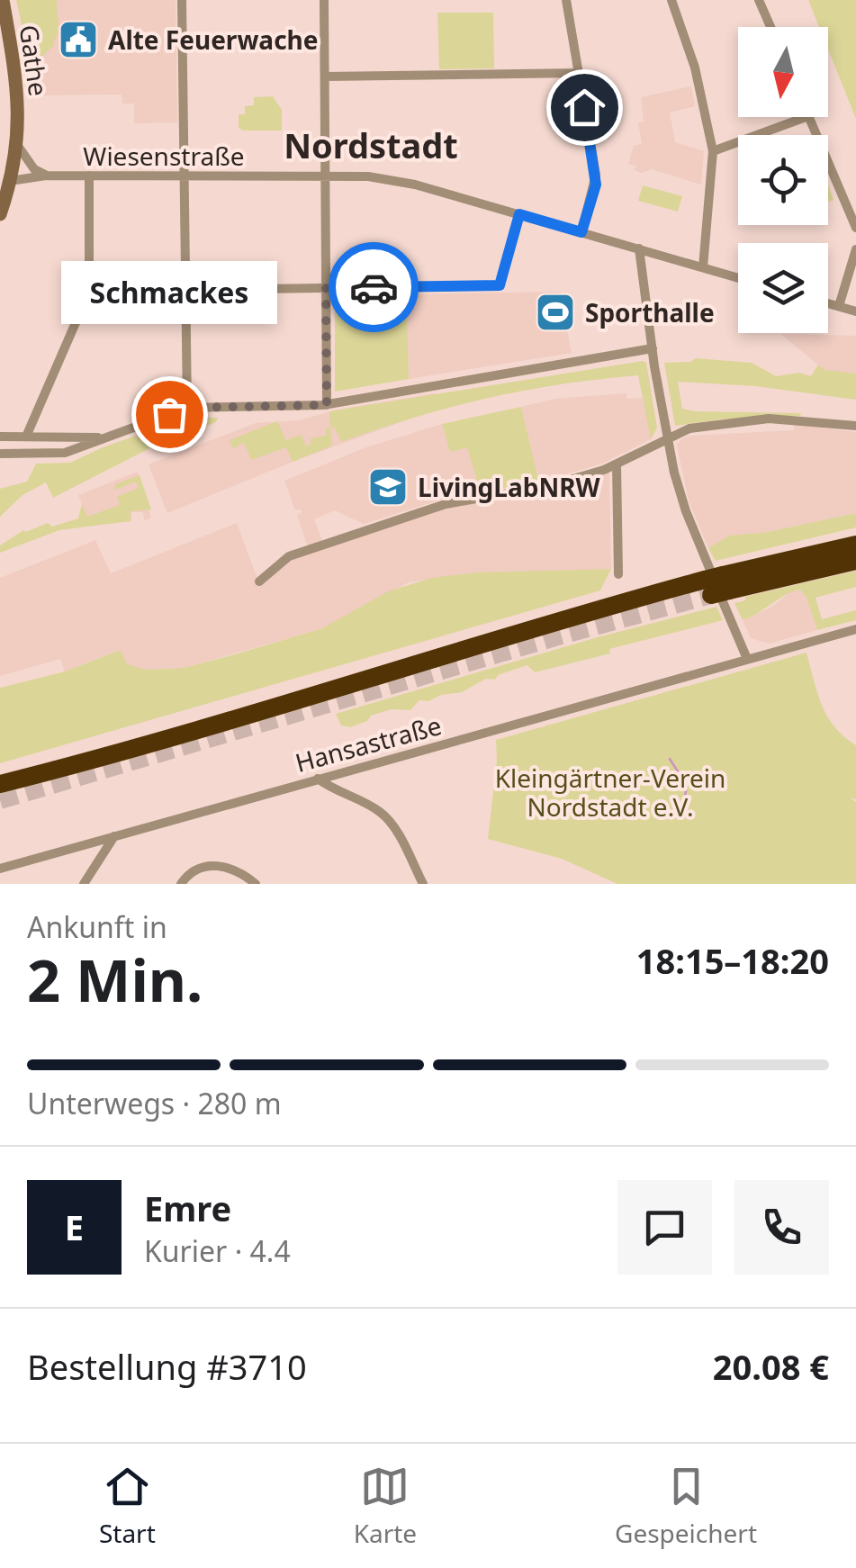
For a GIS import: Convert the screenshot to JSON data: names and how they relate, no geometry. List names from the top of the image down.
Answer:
{
  "streets": {
    "main road": ["Gathe"],
    "street": ["Wiesenstraße", "Hansastraße"]
  },
  "crossings": [
    ["Gathe", "Wiesenstraße"]
  ],
  "districts": ["Nordstadt"],
  "parks": ["Kleingärtner-Verein Nordstadt e.V."],
  "places": {
    "public building": ["Alte Feuerwache"],
    "sports": ["Sporthalle"],
    "other": ["Schmackes"],
    "school or university": ["LivingLabNRW"]
  },
  "north": "bottom",
  "page": {
    "bubble": "Schmackes",
    "heading": ["2 Min.", "Ankunft in", "18:15–18:20"],
    "panel": [
      "Emre",
      "Kurier · 4.4",
      "Bestellung #3710",
      "20.08 €"
    ],
    "bar": "Unterwegs · 280 m",
    "round": "E",
    "tabs": ["Start", "Karte", "Gespeichert"]
  }
}
